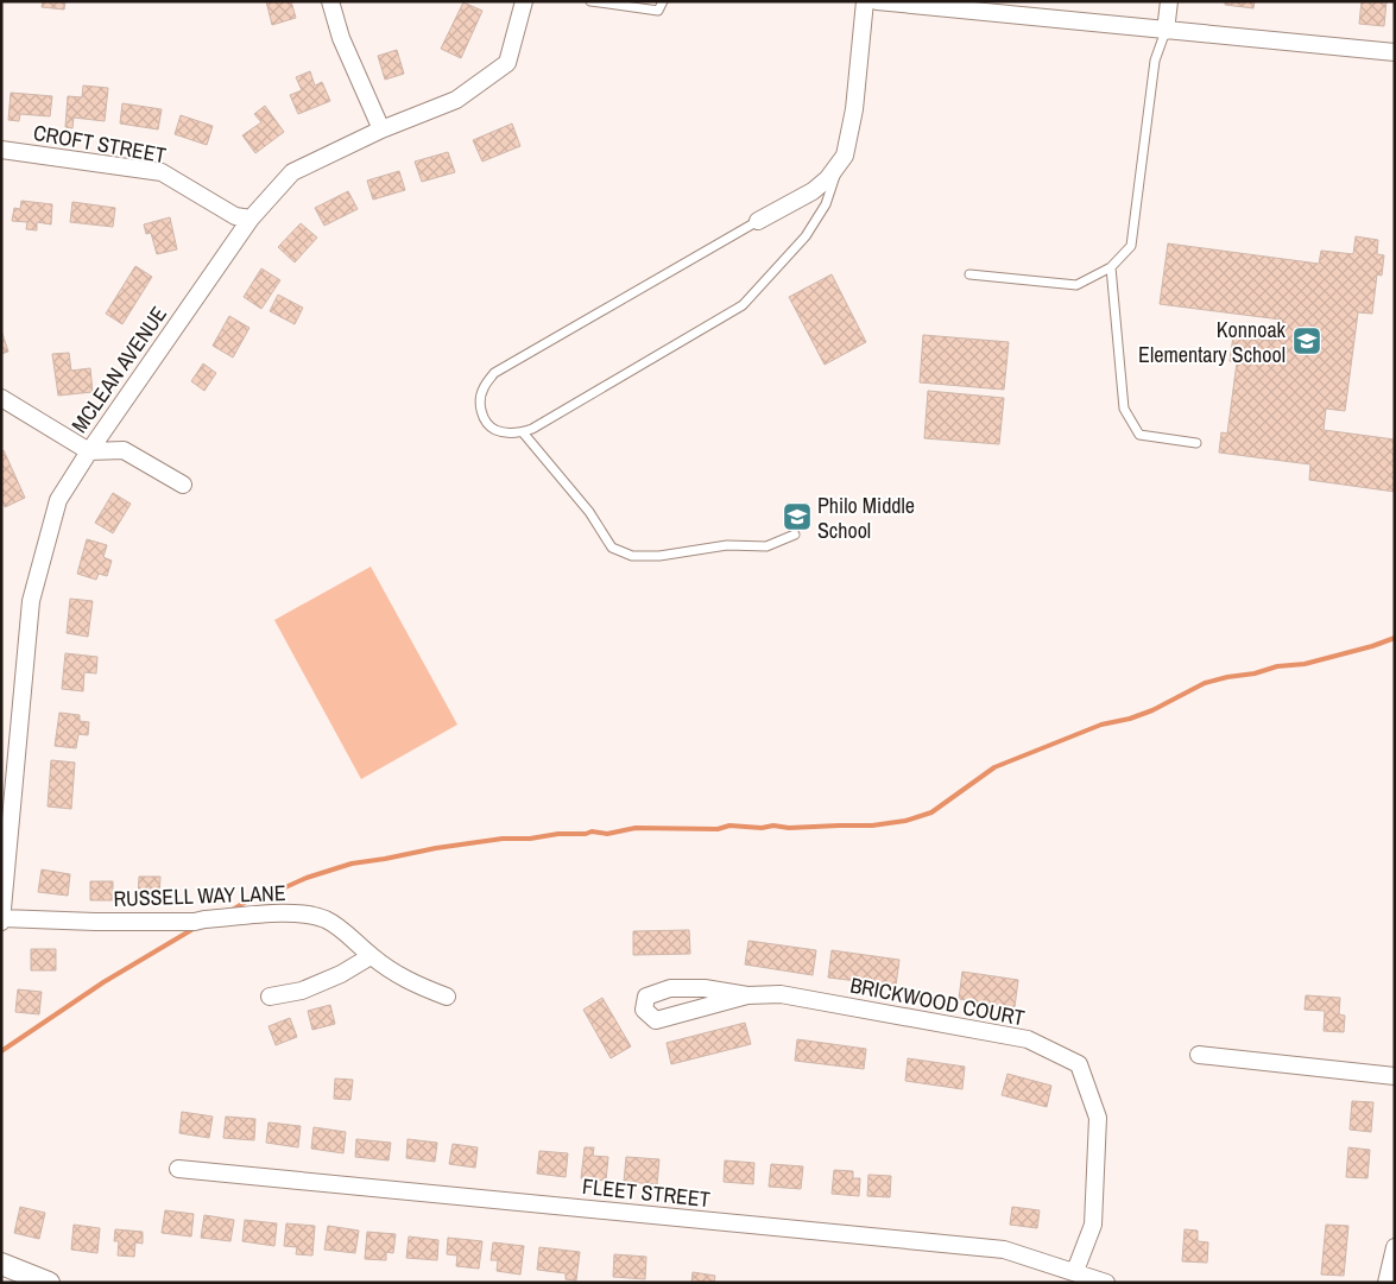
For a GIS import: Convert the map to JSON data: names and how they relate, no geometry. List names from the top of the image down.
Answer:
{
  "streets": {
    "street": [
      "CROFT STREET",
      "MCLEAN AVENUE",
      "RUSSELL WAY LANE",
      "BRICKWOOD COURT",
      "FLEET STREET"
    ]
  },
  "crossings": [
    ["CROFT STREET", "MCLEAN AVENUE"],
    ["MCLEAN AVENUE", "RUSSELL WAY LANE"],
    ["BRICKWOOD COURT", "FLEET STREET"]
  ],
  "places": {
    "school or university": ["Konnoak Elementary School", "Philo Middle School"]
  }
}
